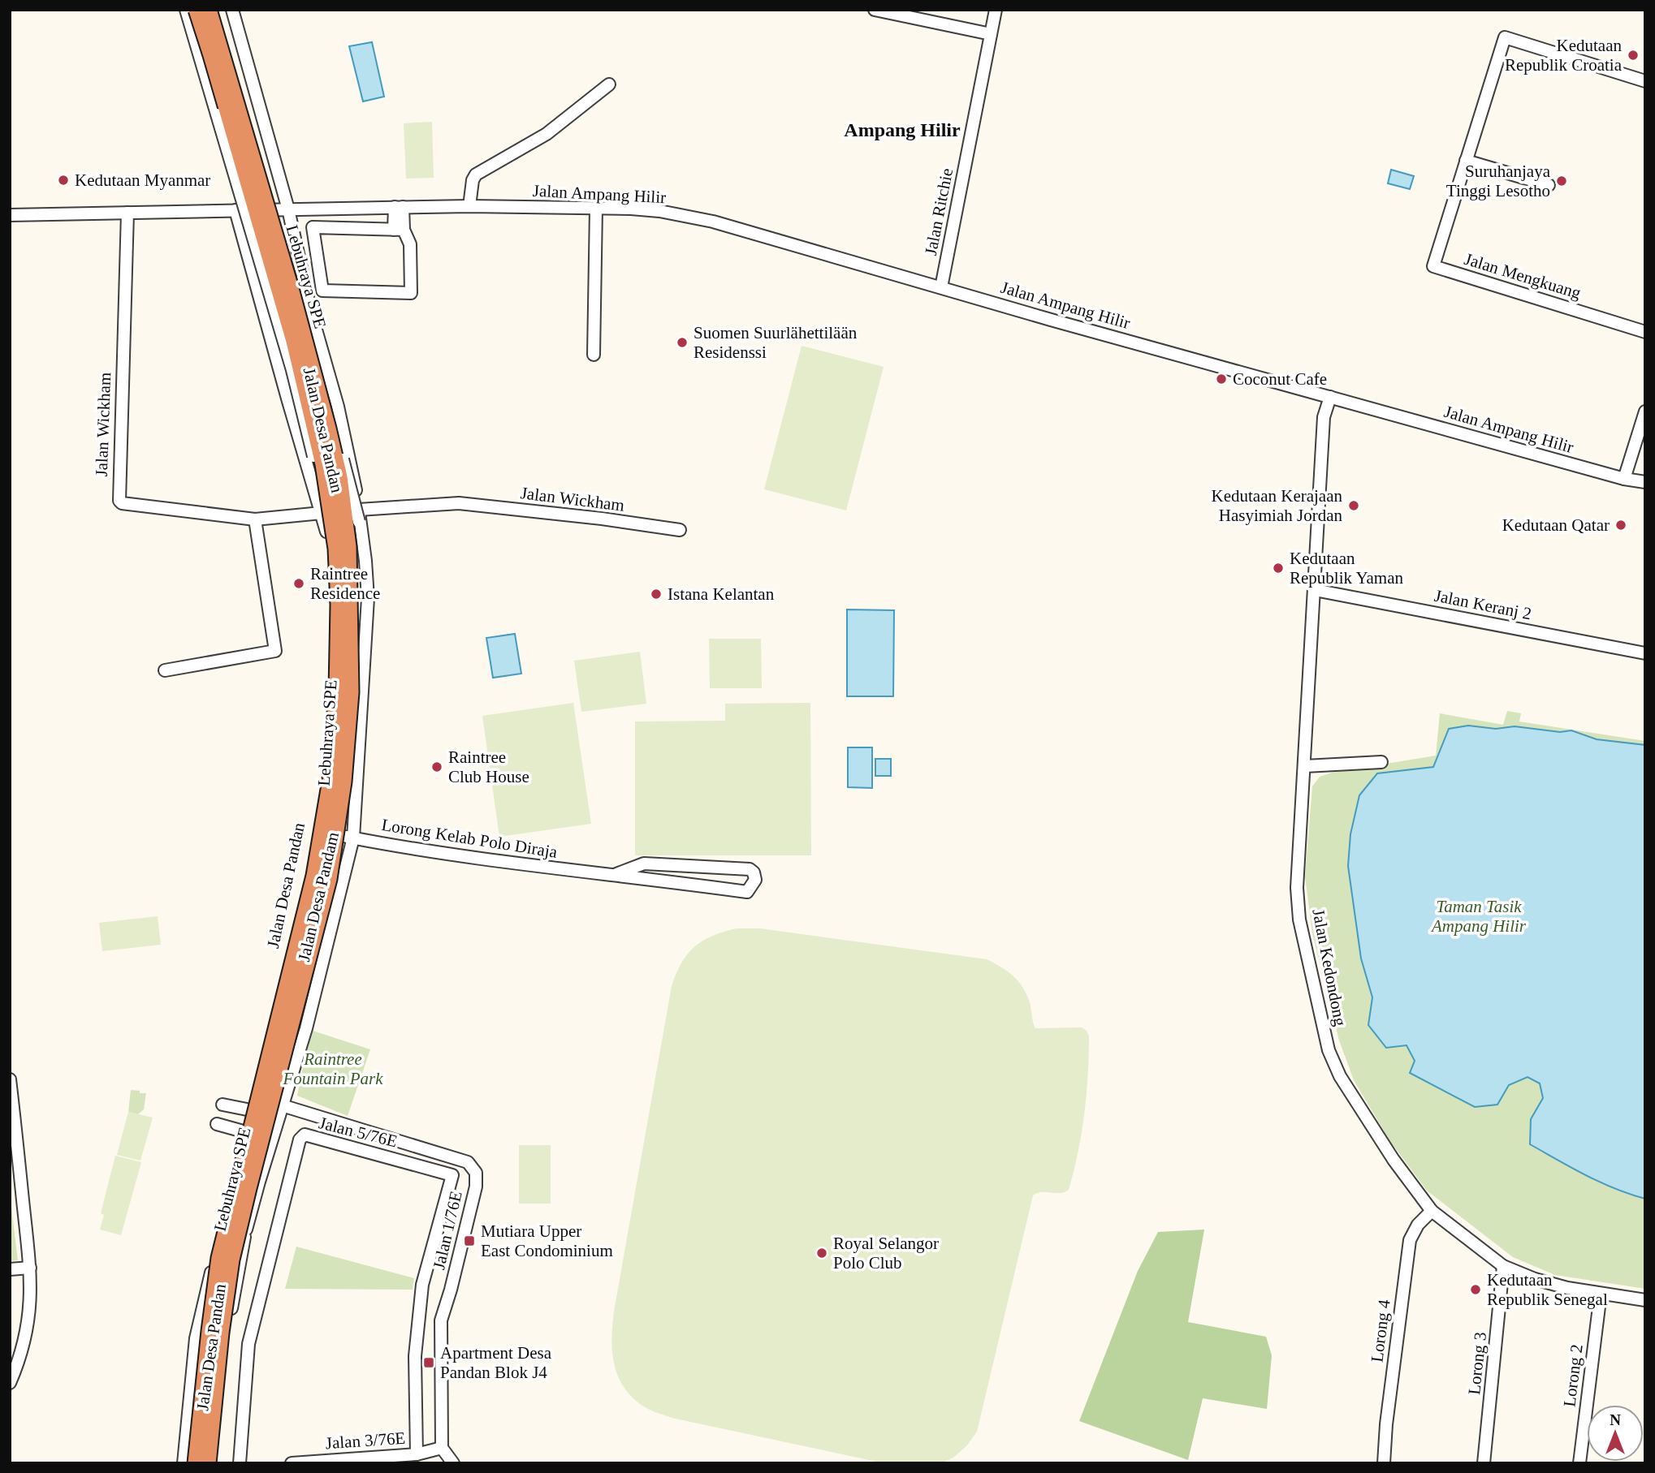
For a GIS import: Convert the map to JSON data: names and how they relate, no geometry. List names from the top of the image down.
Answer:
{
  "streets": {
    "highway": ["Lebuhraya SPE"],
    "street": [
      "Jalan Ampang Hilir",
      "Jalan Ritchie",
      "Jalan Mengkuang",
      "Jalan Wickham",
      "Jalan Desa Pandan",
      "Jalan Keranj 2",
      "Lorong Kelab Polo Diraja",
      "Jalan Desa Pandam",
      "Jalan Kedondong",
      "Jalan 5/76E",
      "Jalan 1/76E",
      "Lorong 4",
      "Lorong 3",
      "Lorong 2",
      "Jalan 3/76E"
    ]
  },
  "crossings": [
    ["Jalan Ampang Hilir", "Jalan Ritchie"],
    ["Jalan Ampang Hilir", "Jalan Wickham"],
    ["Jalan Ampang Hilir", "Jalan Kedondong"],
    ["Lebuhraya SPE", "Jalan Desa Pandan"],
    ["Jalan Wickham", "Jalan Desa Pandan"],
    ["Jalan Wickham", "Jalan Desa Pandam"],
    ["Jalan Desa Pandan", "Lorong Kelab Polo Diraja"],
    ["Jalan Desa Pandan", "Jalan Desa Pandam"],
    ["Jalan Desa Pandan", "Jalan 1/76E"],
    ["Jalan Keranj 2", "Jalan Kedondong"],
    ["Lorong Kelab Polo Diraja", "Jalan Desa Pandam"],
    ["Jalan Desa Pandam", "Jalan 1/76E"],
    ["Jalan Kedondong", "Lorong 4"],
    ["Jalan Kedondong", "Lorong 3"],
    ["Jalan Kedondong", "Lorong 2"],
    ["Jalan 5/76E", "Jalan 3/76E"],
    ["Jalan 1/76E", "Jalan 3/76E"]
  ],
  "districts": ["Ampang Hilir"],
  "parks": ["Taman Tasik Ampang Hilir", "Raintree Fountain Park"],
  "places": {
    "other": [
      "Kedutaan Republik Croatia",
      "Kedutaan Myanmar",
      "Suruhanjaya Tinggi Lesotho",
      "Suomen Suurlähettilään Residenssi",
      "Coconut Cafe",
      "Kedutaan Kerajaan Hasyimiah Jordan",
      "Kedutaan Qatar",
      "Kedutaan Republik Yaman",
      "Raintree Residence",
      "Istana Kelantan",
      "Raintree Club House",
      "Royal Selangor Polo Club",
      "Kedutaan Republik Senegal"
    ],
    "transit": ["Mutiara Upper East Condominium", "Apartment Desa Pandan Blok J4"]
  },
  "north": "top"
}
